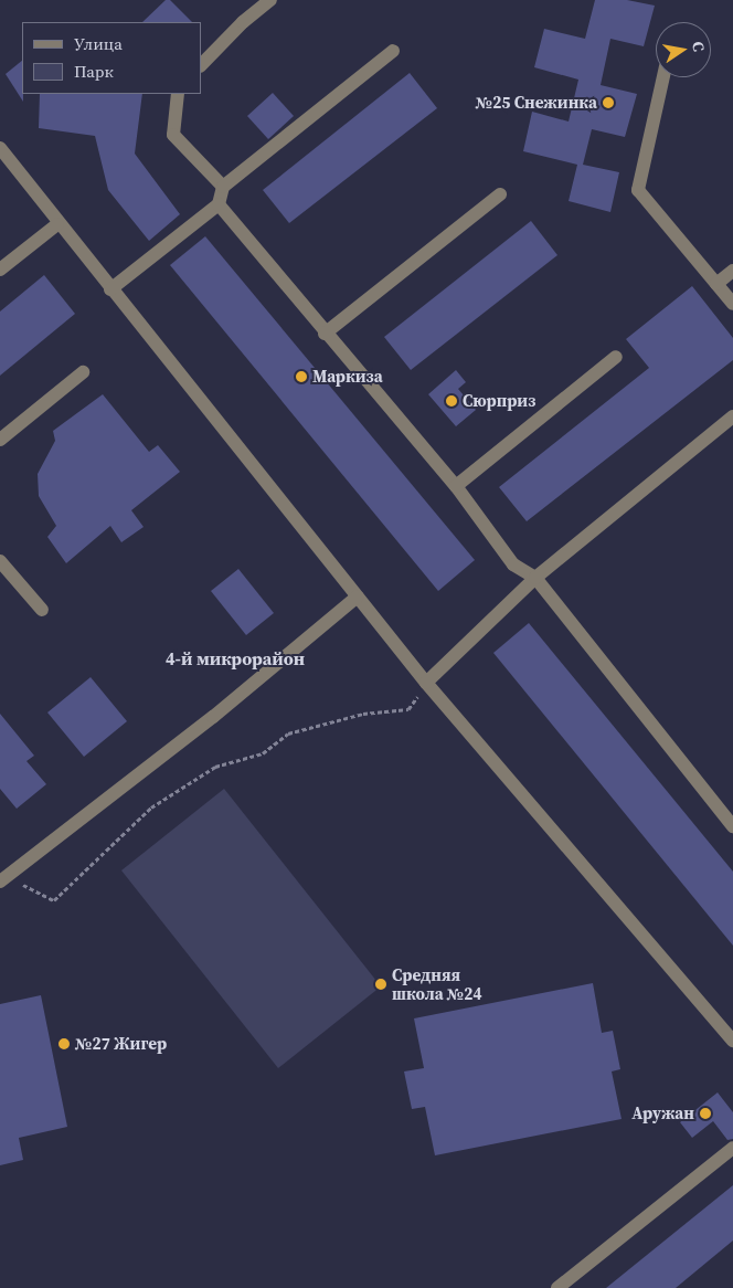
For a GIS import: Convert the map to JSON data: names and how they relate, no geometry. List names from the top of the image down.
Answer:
{
  "districts": ["4-й микрорайон"],
  "places": [
    "№25 Снежинка",
    "Маркиза",
    "Сюрприз",
    "Средняя школа №24",
    "№27 Жигер",
    "Аружан"
  ],
  "legend": ["Улица", "Парк"],
  "north": "right"
}
